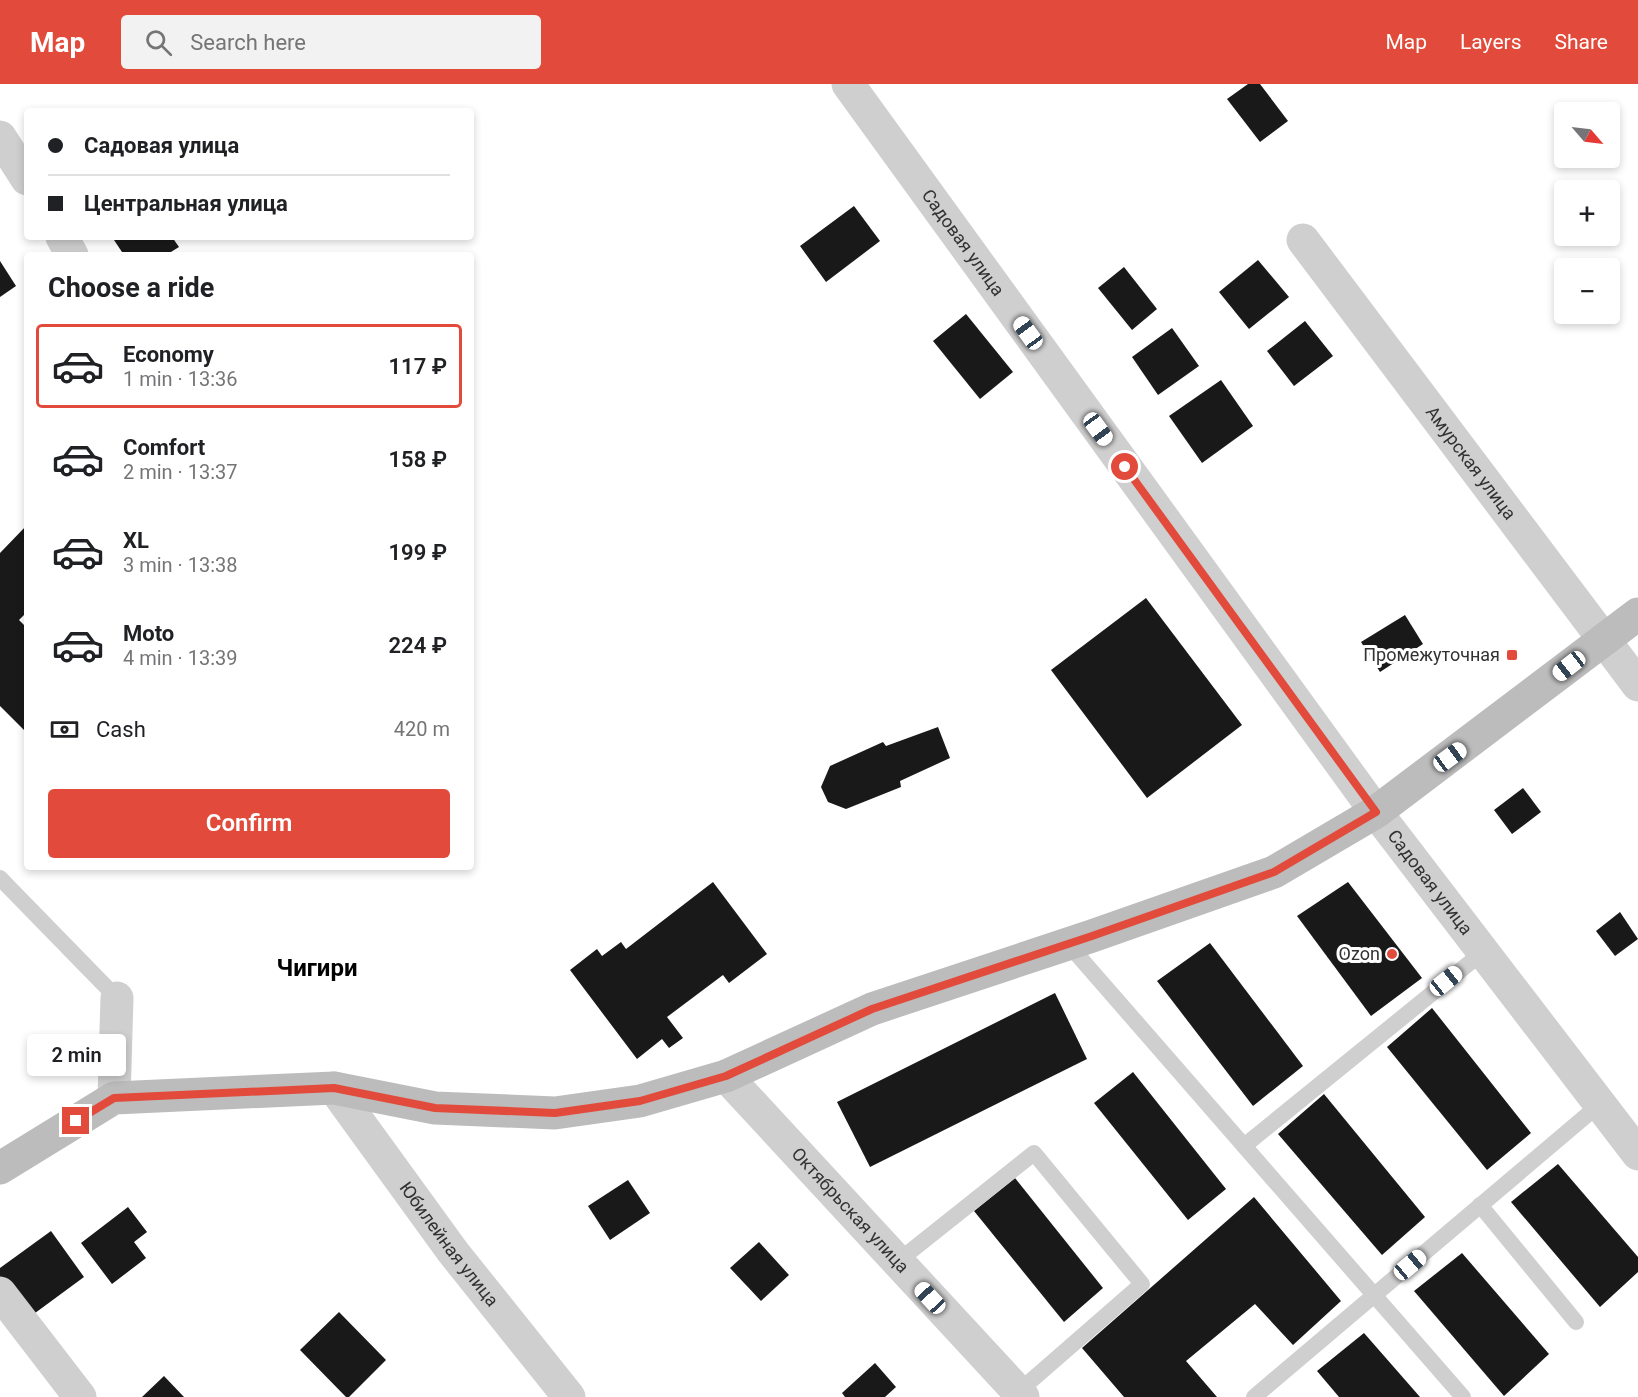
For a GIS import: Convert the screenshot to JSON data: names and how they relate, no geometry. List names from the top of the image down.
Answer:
{
  "streets": {
    "street": [
      "Садовая улица",
      "Амурская улица",
      "Октябрьская улица",
      "Юбилейная улица"
    ]
  },
  "districts": ["Чигири"],
  "places": {
    "transit": ["Промежуточная"],
    "other": ["Ozon"]
  },
  "north": "bottom right",
  "page": {
    "header": "Map",
    "search": "Search here",
    "nav": ["Map", "Layers", "Share"],
    "map_buttons": ["+", "−"],
    "banner": ["Садовая улица", "Центральная улица"],
    "heading": "Choose a ride",
    "list": [
      {
        "name": "Economy",
        "note": "1 min · 13:36",
        "value": "117 ₽"
      },
      {
        "name": "Comfort",
        "note": "2 min · 13:37",
        "value": "158 ₽"
      },
      {
        "name": "XL",
        "note": "3 min · 13:38",
        "value": "199 ₽"
      },
      {
        "name": "Moto",
        "note": "4 min · 13:39",
        "value": "224 ₽"
      }
    ],
    "pay": ["Cash", "420 m"],
    "buttons": "Confirm",
    "bubble": "2 min"
  }
}
